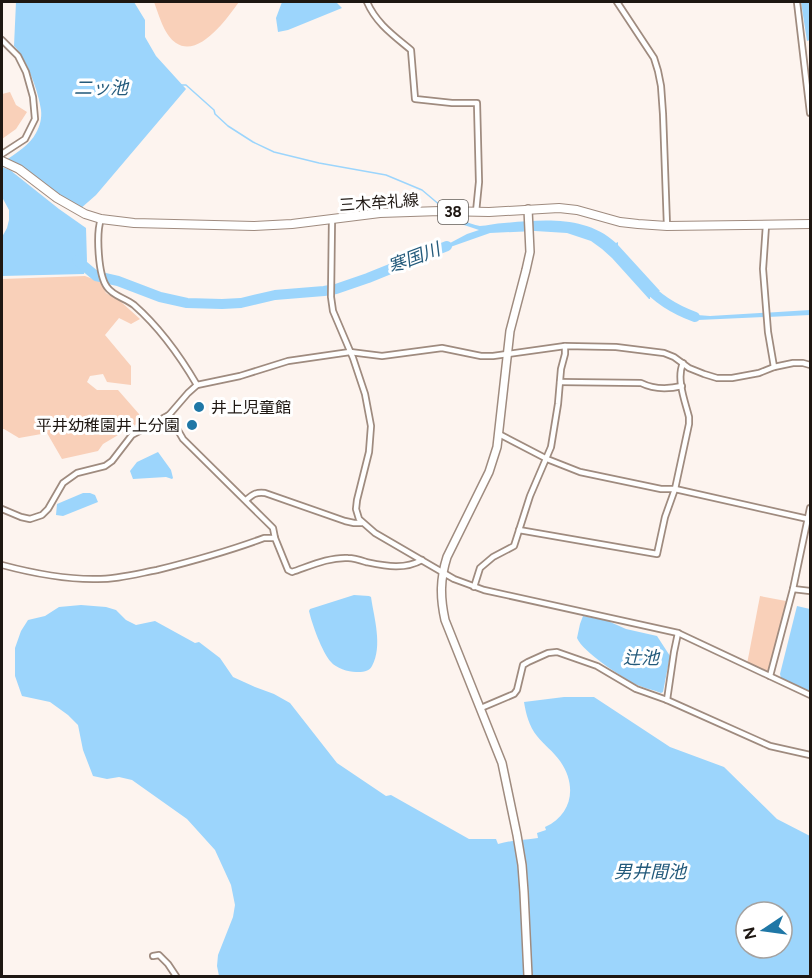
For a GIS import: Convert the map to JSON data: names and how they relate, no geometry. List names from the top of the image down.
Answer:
{
  "streets": {
    "main road": ["三木牟礼線", "38"]
  },
  "water": [
    "二ッ池",
    "寒国川",
    "辻池",
    "男井間池"
  ],
  "places": ["井上児童館", "平井幼稚園井上分園"],
  "north": "left"
}
